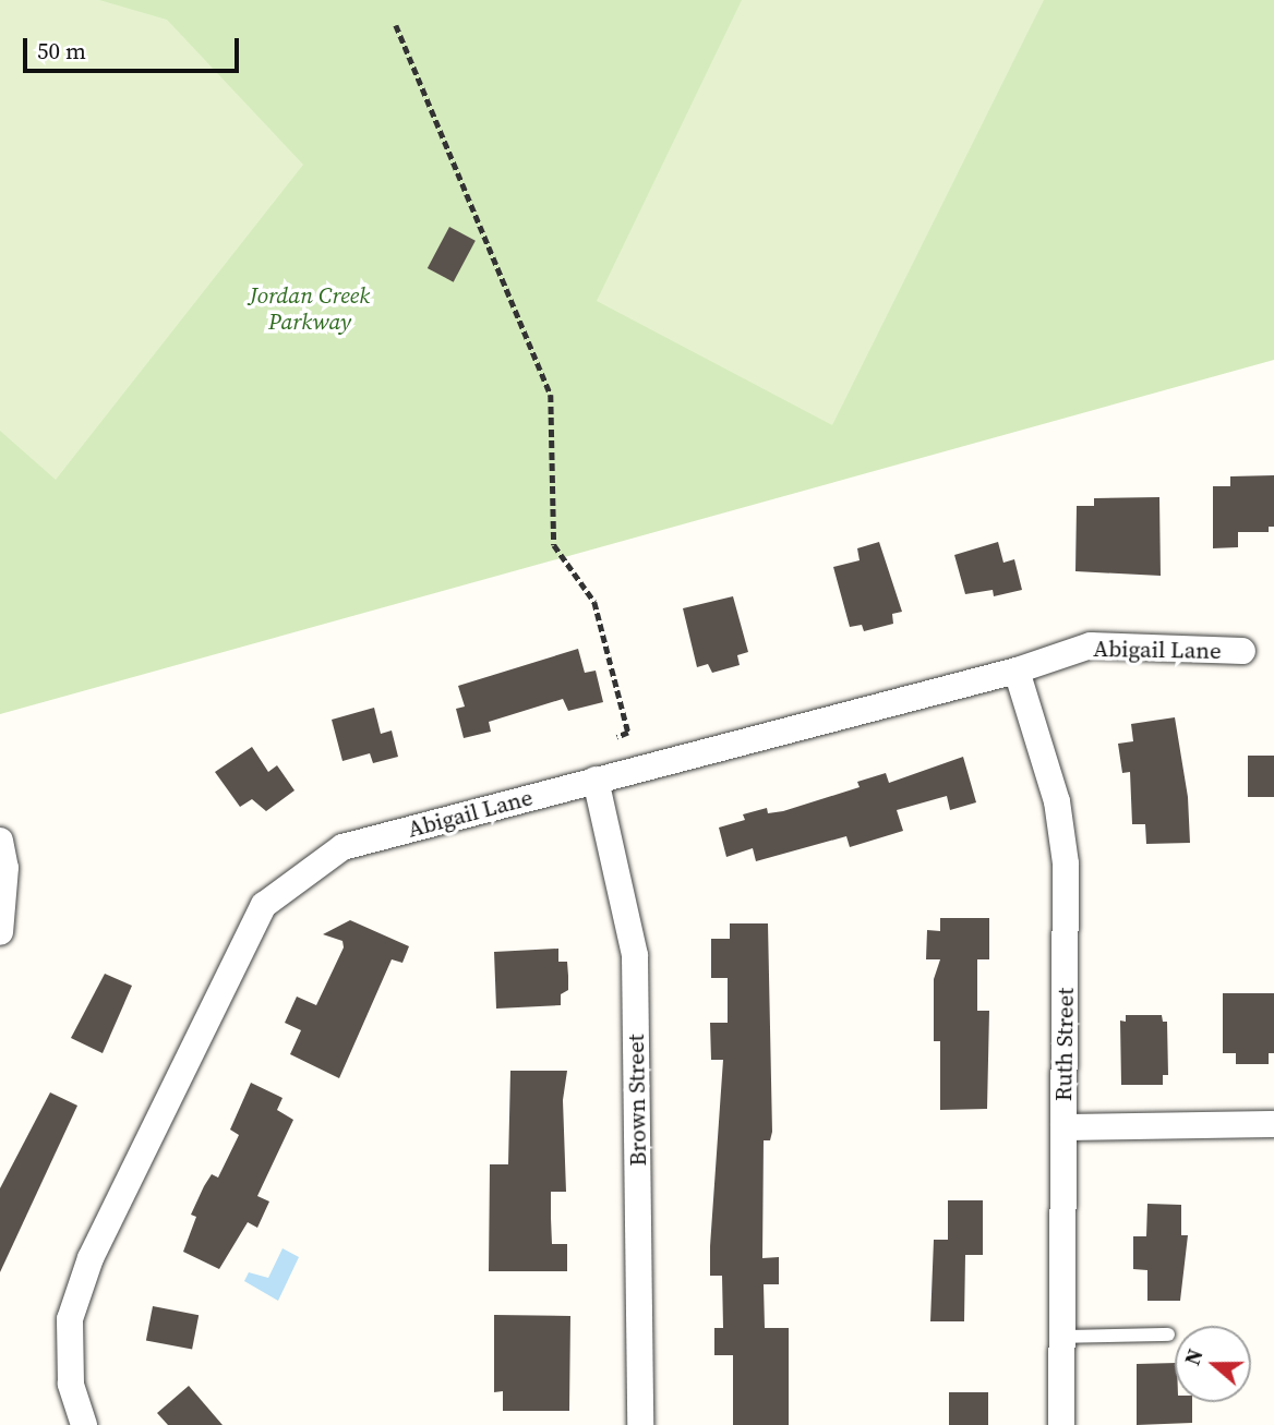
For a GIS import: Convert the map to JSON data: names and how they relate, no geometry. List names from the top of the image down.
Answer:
{
  "streets": {
    "street": ["Abigail Lane", "Ruth Street", "Brown Street"]
  },
  "crossings": [
    ["Abigail Lane", "Ruth Street"],
    ["Abigail Lane", "Brown Street"]
  ],
  "parks": ["Jordan Creek Parkway"],
  "scale_bar": "50 m",
  "north": "left"
}
